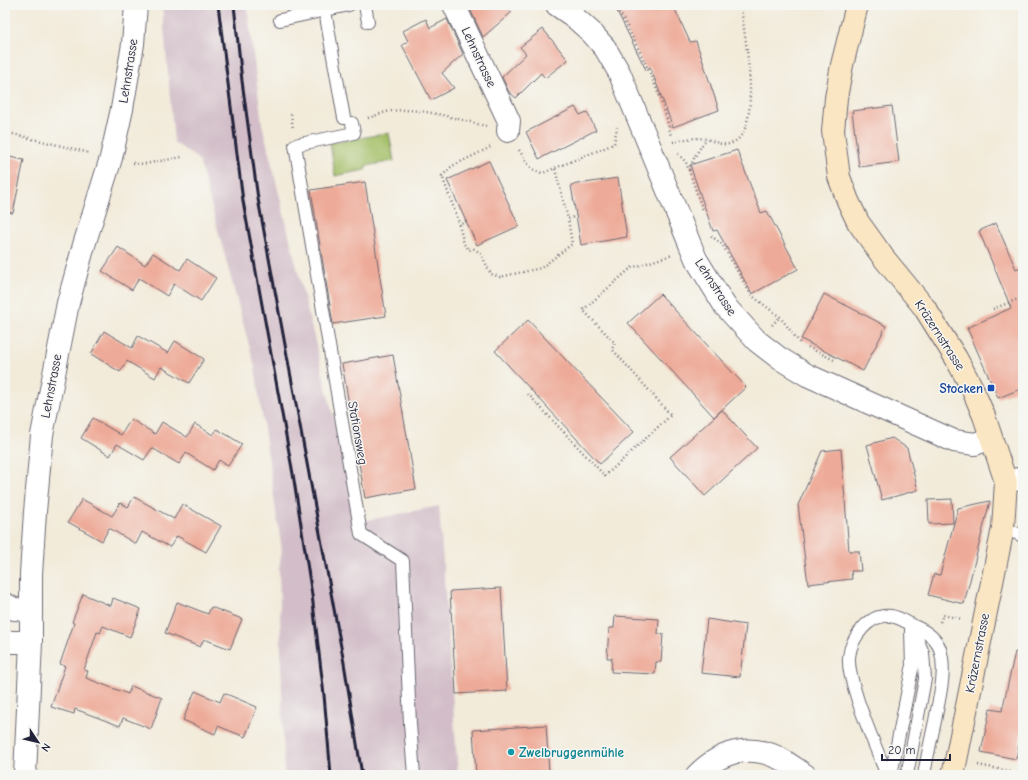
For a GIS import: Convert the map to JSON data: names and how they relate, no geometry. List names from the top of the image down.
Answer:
{
  "streets": {
    "street": ["Lehnstrasse", "Kräzernstrasse"],
    "lane": ["Stationsweg"]
  },
  "crossings": [
    ["Lehnstrasse", "Kräzernstrasse"]
  ],
  "places": {
    "transit": ["Stocken"],
    "other": ["Zweibruggenmühle"]
  },
  "scale_bar": "20 m",
  "north": "bottom right"
}
